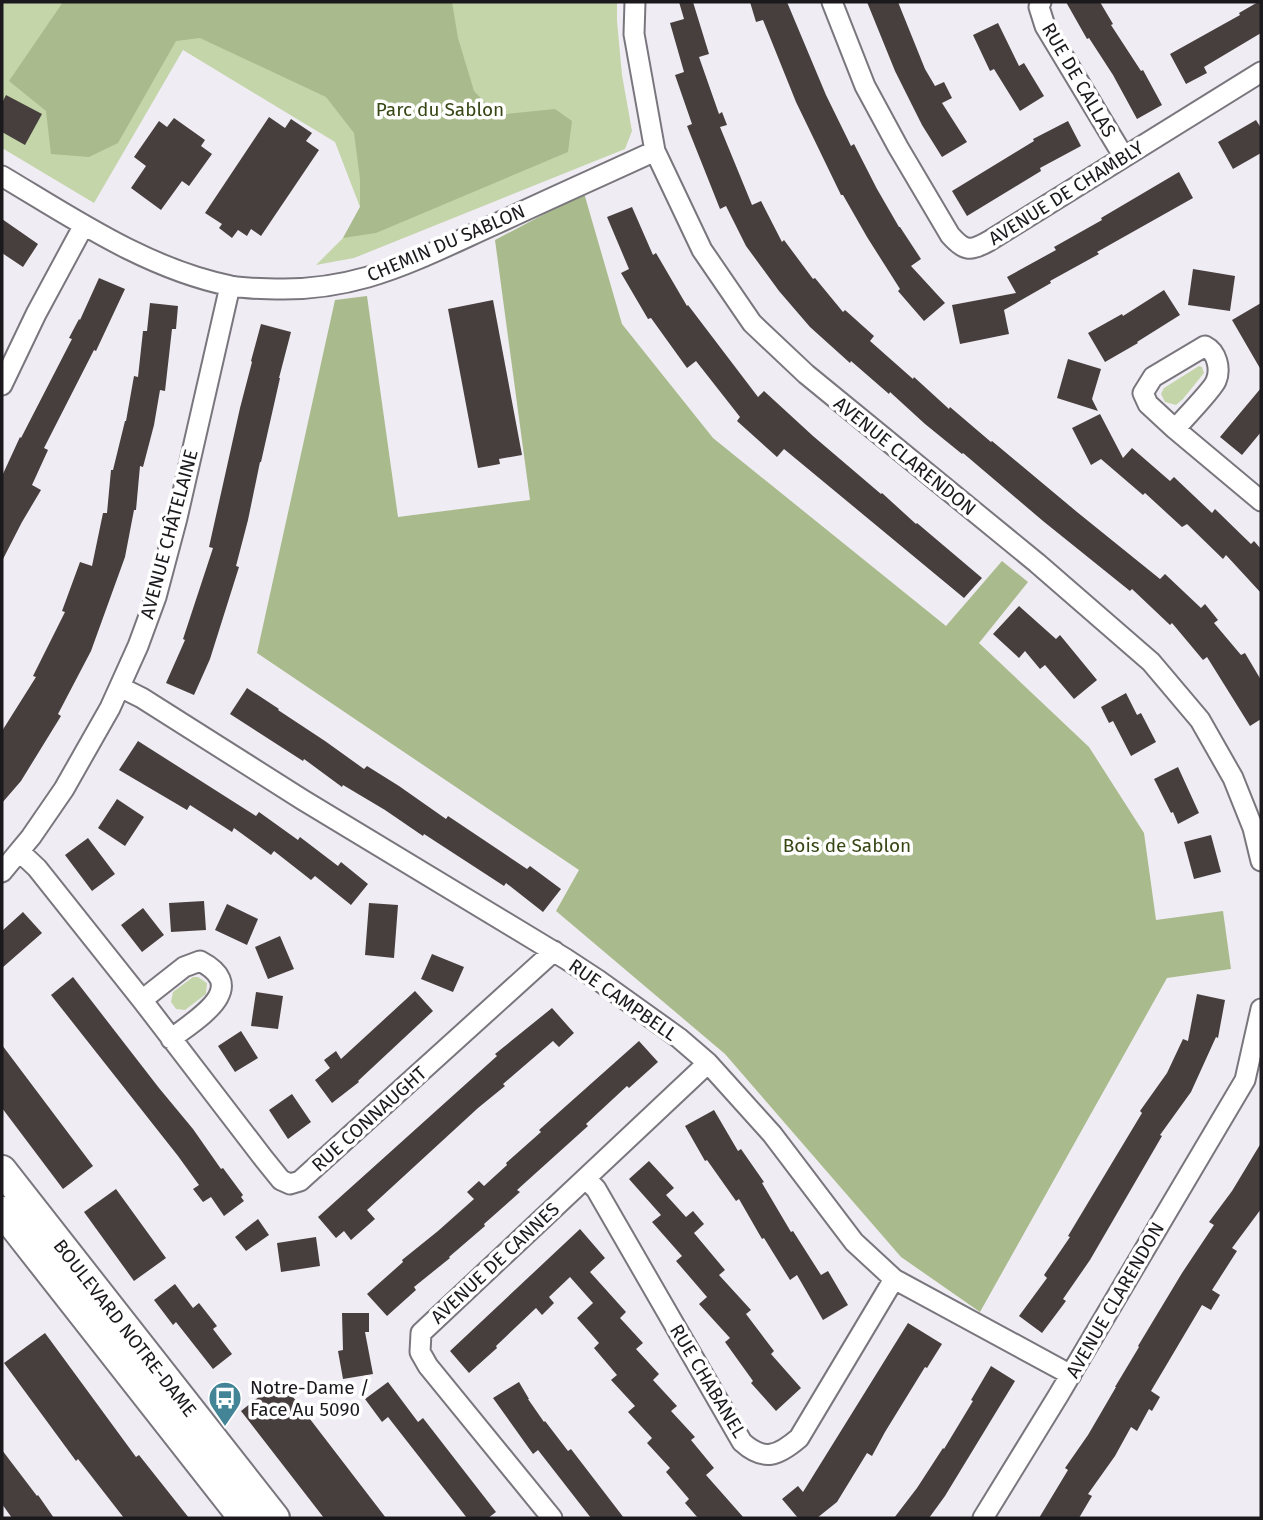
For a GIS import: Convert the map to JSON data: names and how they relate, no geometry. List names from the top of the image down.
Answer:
{
  "streets": {
    "street": [
      "RUE DE CALLAS",
      "AVENUE DE CHAMBLY",
      "CHEMIN DU SABLON",
      "AVENUE CLARENDON",
      "AVENUE CHÂTELAINE",
      "RUE CAMPBELL",
      "RUE CONNAUGHT",
      "AVENUE DE CANNES",
      "BOULEVARD NOTRE-DAME",
      "RUE CHABANEL"
    ]
  },
  "crossings": [
    ["RUE DE CALLAS", "AVENUE DE CHAMBLY"],
    ["CHEMIN DU SABLON", "AVENUE CLARENDON"],
    ["CHEMIN DU SABLON", "AVENUE CHÂTELAINE"],
    ["AVENUE CLARENDON", "RUE CAMPBELL"],
    ["AVENUE CHÂTELAINE", "RUE CAMPBELL"],
    ["AVENUE CHÂTELAINE", "RUE CONNAUGHT"],
    ["RUE CAMPBELL", "RUE CONNAUGHT"],
    ["RUE CAMPBELL", "AVENUE DE CANNES"],
    ["RUE CAMPBELL", "RUE CHABANEL"],
    ["AVENUE DE CANNES", "RUE CHABANEL"]
  ],
  "parks": ["Parc du Sablon", "Bois de Sablon"],
  "places": {
    "bus stop": ["Notre-Dame / Face Au 5090"]
  }
}
